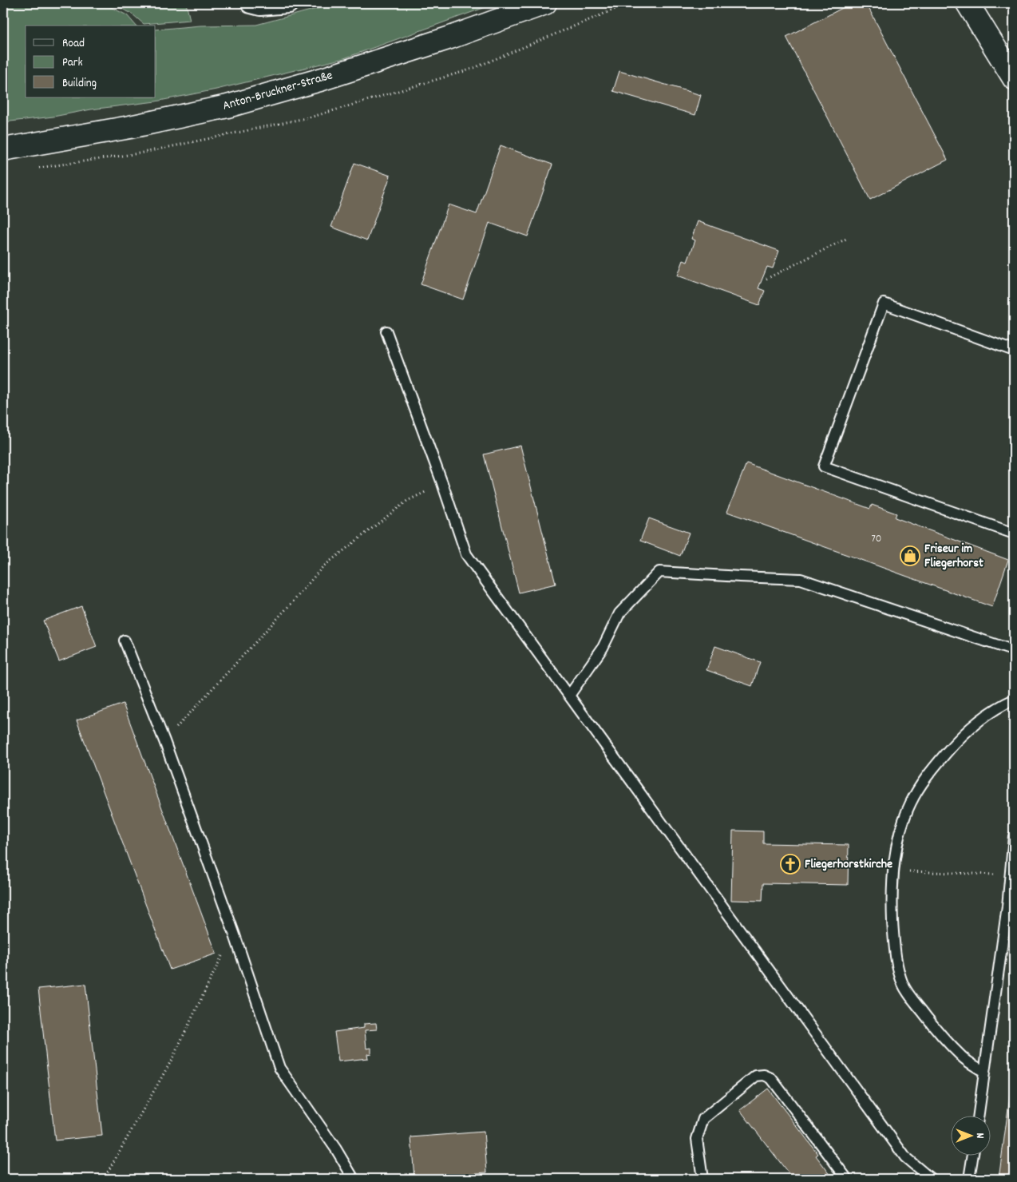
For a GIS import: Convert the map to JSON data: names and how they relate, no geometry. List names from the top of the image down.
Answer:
{
  "streets": {
    "main road": ["Anton-Bruckner-Straße"]
  },
  "places": {
    "shop": ["Friseur im Fliegerhorst"],
    "church": ["Fliegerhorstkirche"]
  },
  "house_numbers": ["70"],
  "legend": ["Road", "Park", "Building"],
  "north": "right"
}
